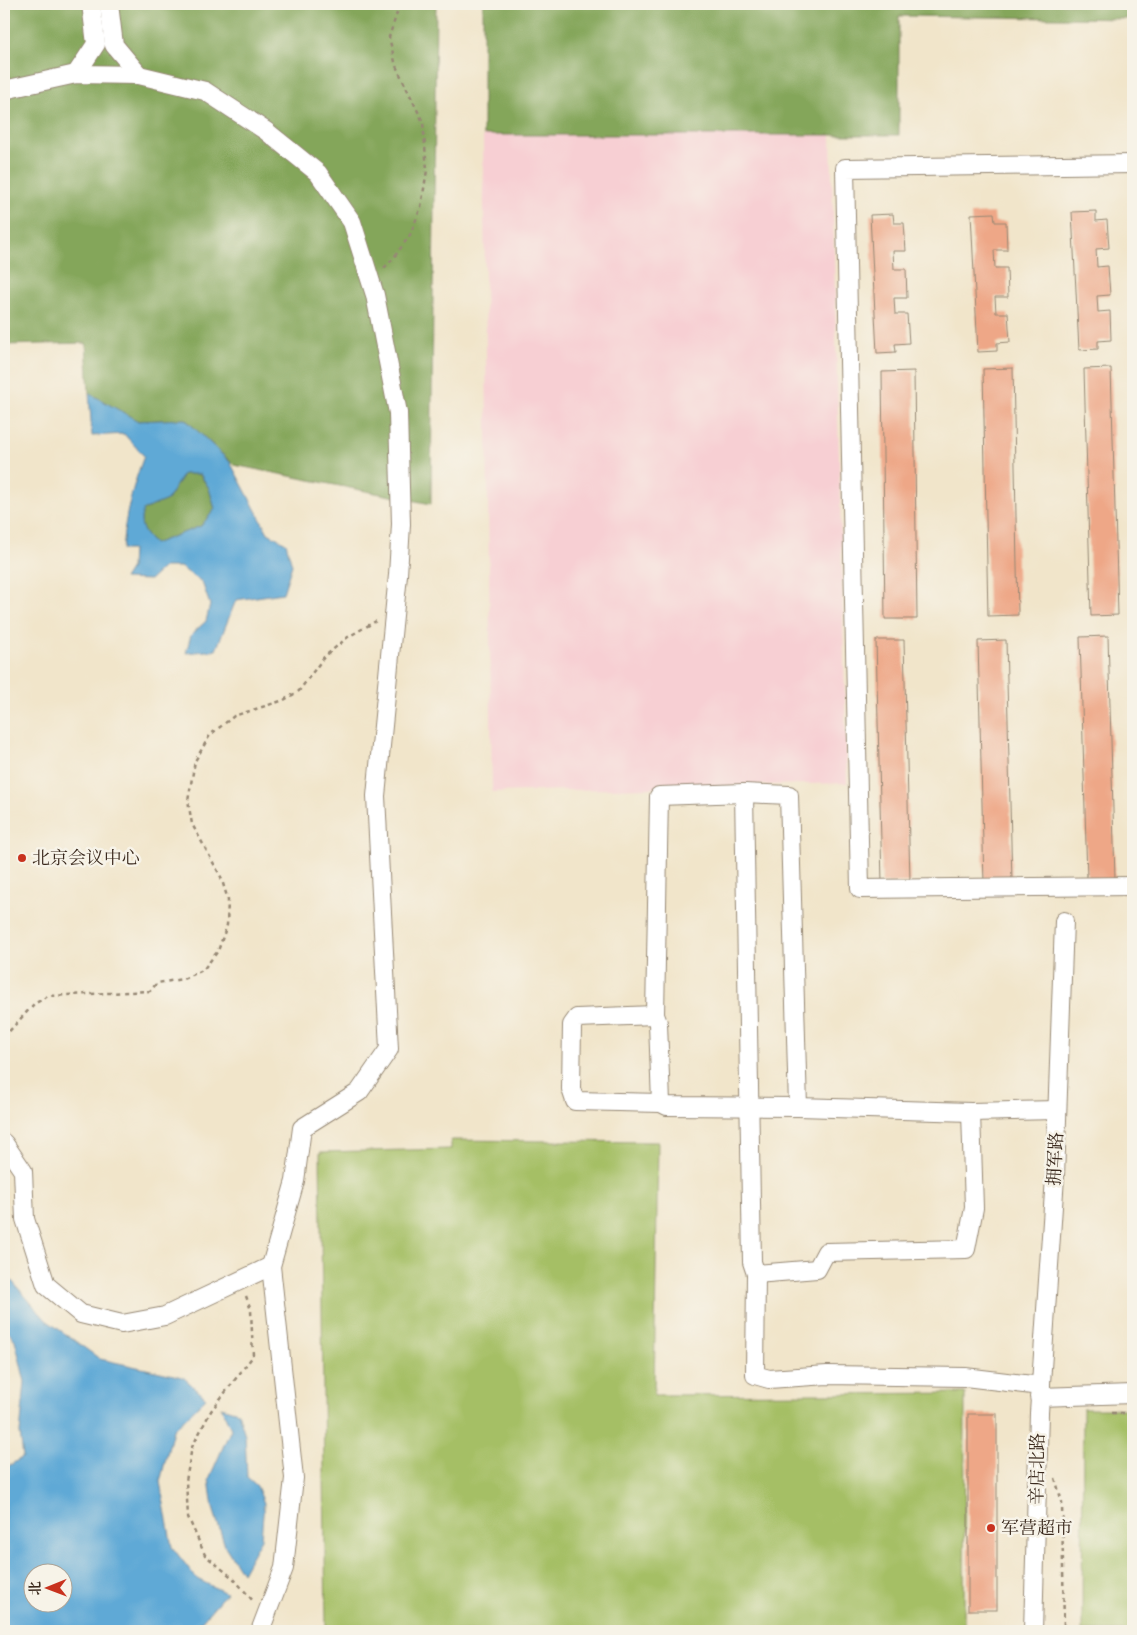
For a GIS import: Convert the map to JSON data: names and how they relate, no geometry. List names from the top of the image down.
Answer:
{
  "streets": {
    "street": ["拥军路", "辛店北路"]
  },
  "crossings": [
    ["拥军路", "辛店北路"]
  ],
  "places": ["北京会议中心", "军营超市"],
  "north": "left"
}
